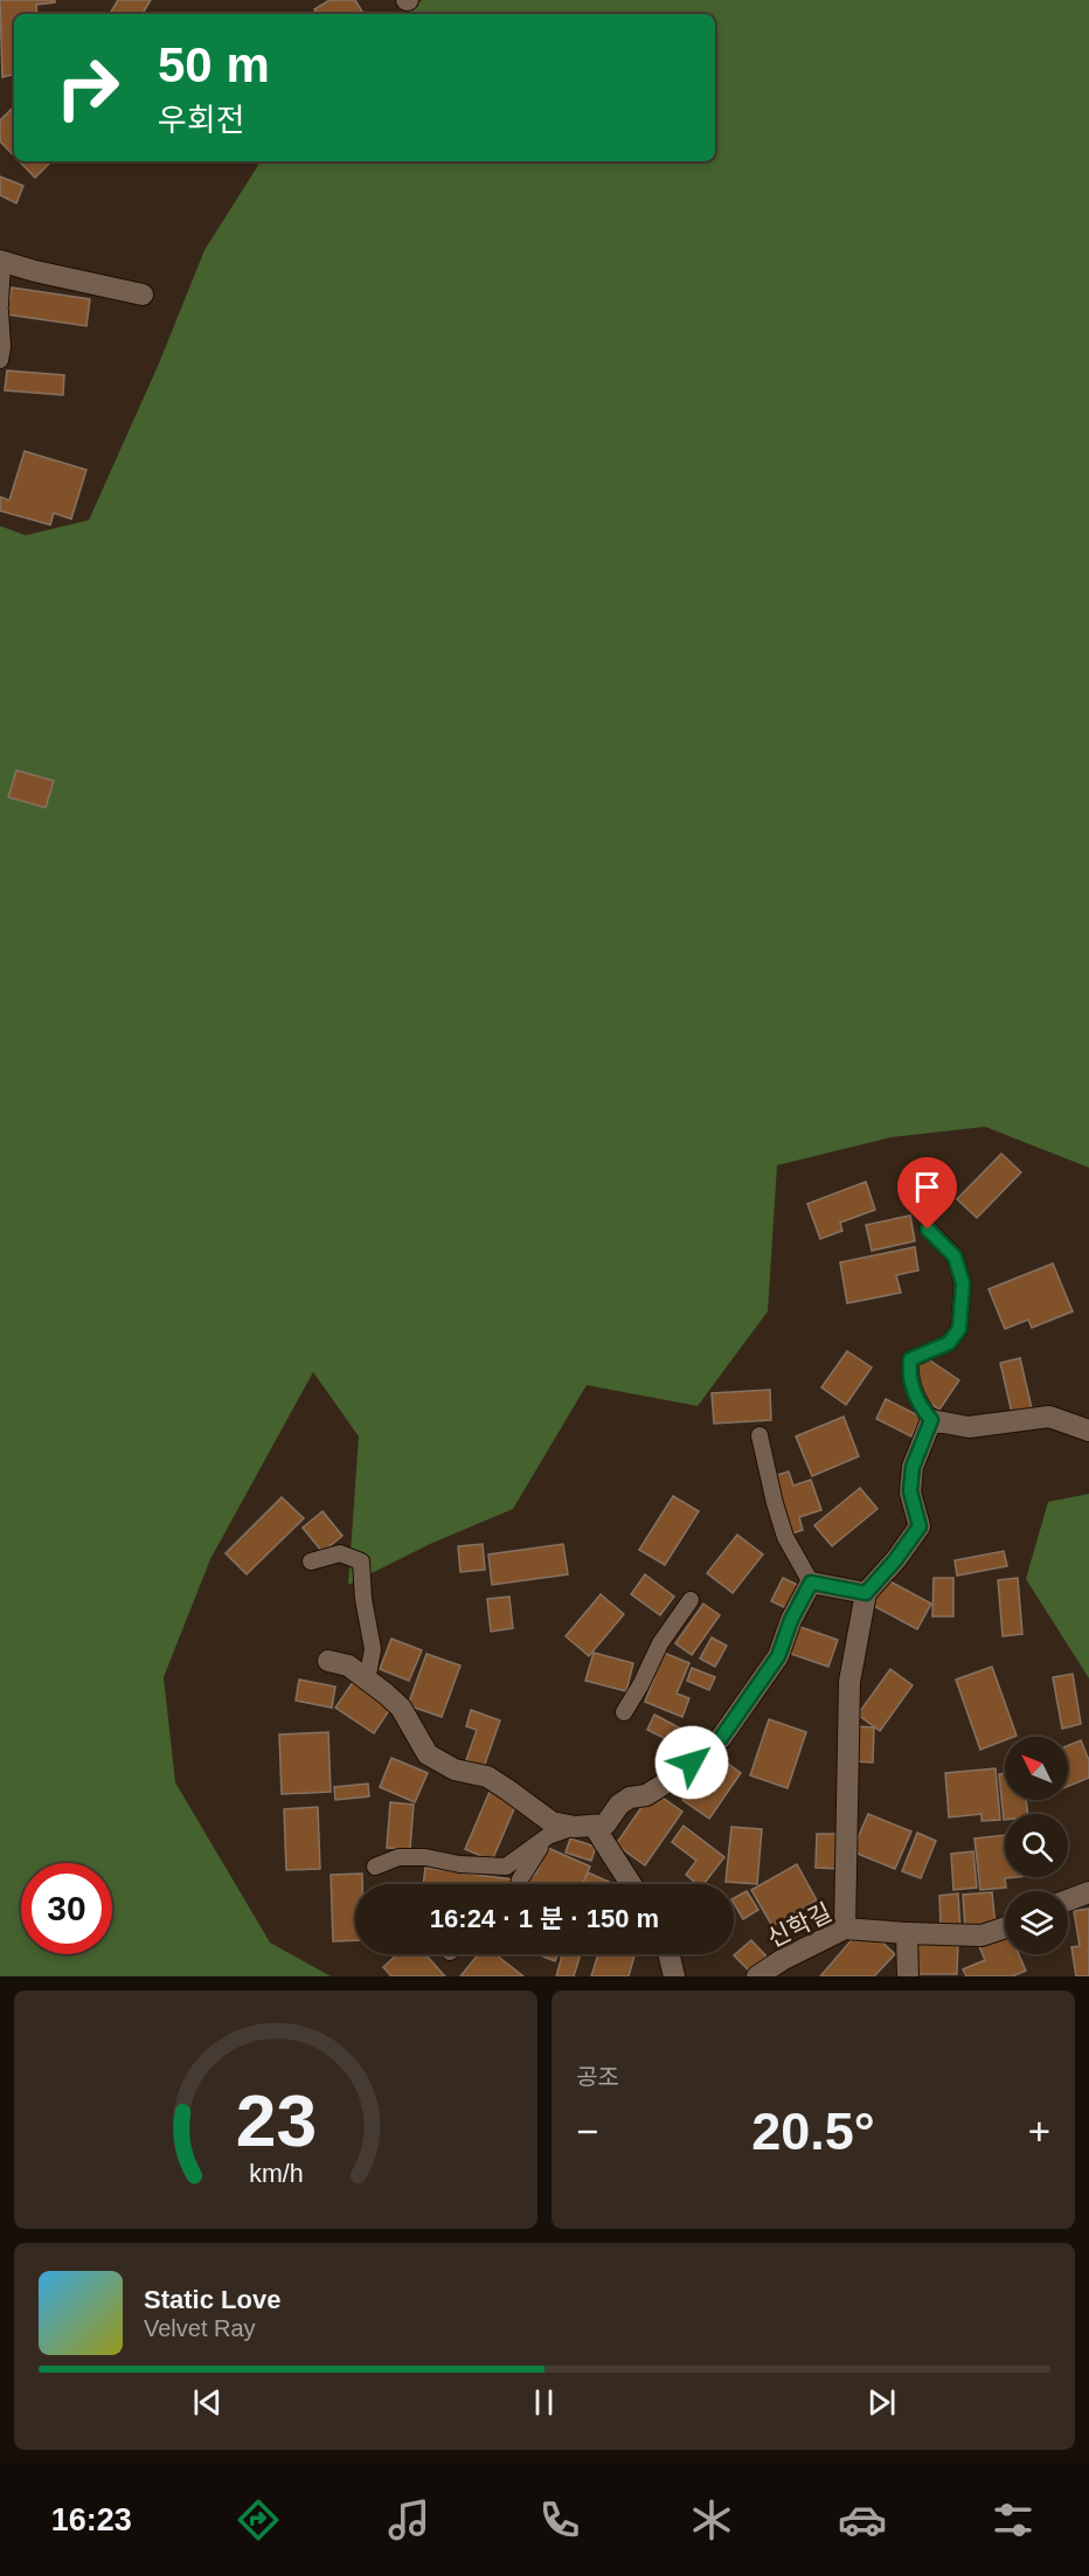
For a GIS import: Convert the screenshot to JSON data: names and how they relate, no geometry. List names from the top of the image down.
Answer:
{
  "streets": {
    "street": ["신학길"]
  },
  "north": "top left",
  "page": {
    "turn": ["50 m", "우회전"],
    "limit": "30",
    "trip": "16:24 · 1 분 · 150 m",
    "tile": "공조",
    "heat": ["−", "20.5°", "+"],
    "song": ["Static Love", "Velvet Ray"],
    "tabs": "16:23",
    "gauge": ["23", "km/h"]
  }
}
